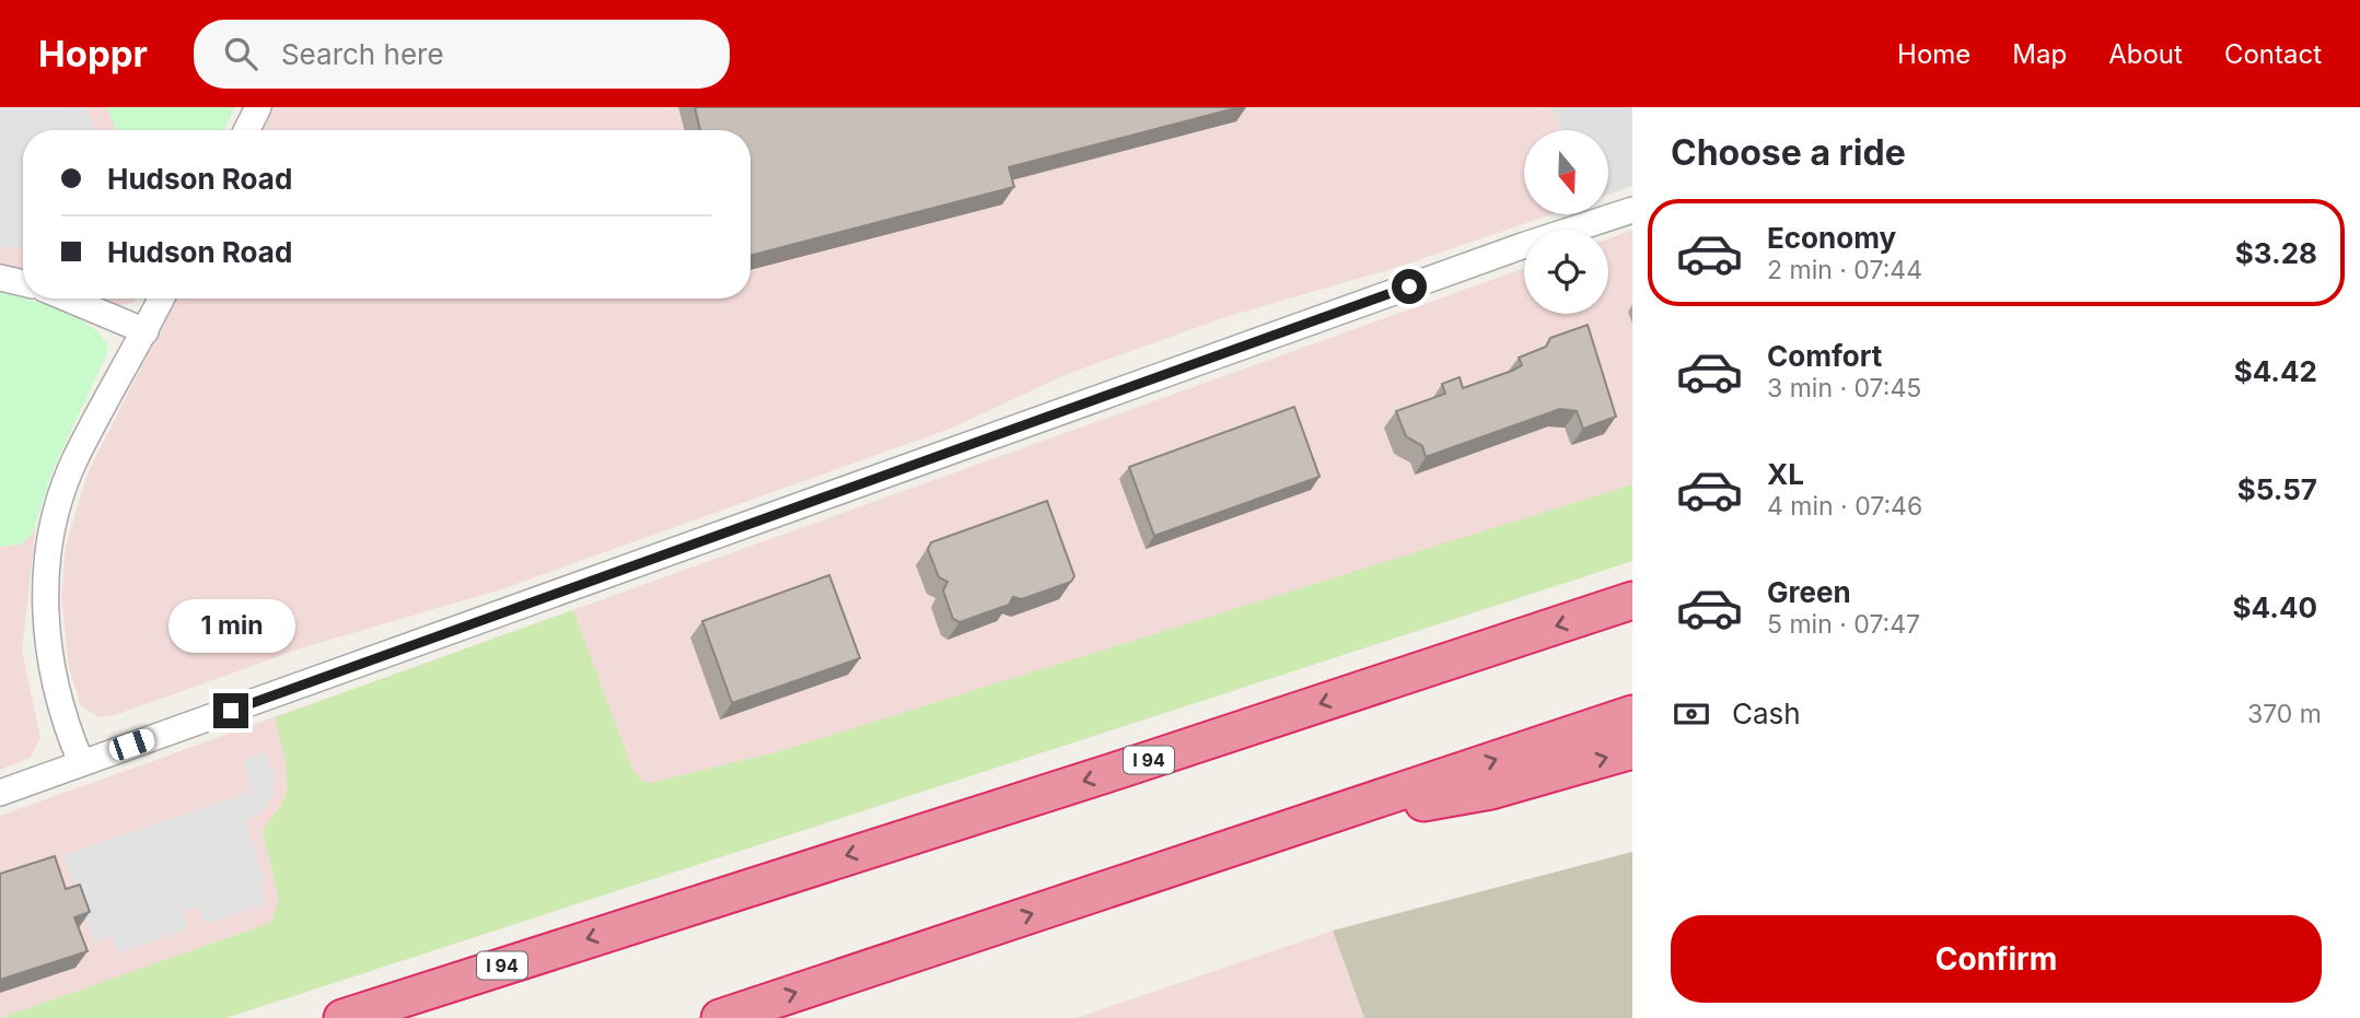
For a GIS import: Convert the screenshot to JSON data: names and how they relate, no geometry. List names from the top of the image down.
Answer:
{
  "streets": {
    "highway": ["I 94"]
  },
  "north": "bottom",
  "page": {
    "header": "Hoppr",
    "search": "Search here",
    "nav": [
      "Home",
      "Map",
      "About",
      "Contact"
    ],
    "heading": "Choose a ride",
    "banner": ["Hudson Road", "Hudson Road"],
    "list": [
      {
        "name": "Economy",
        "note": "2 min · 07:44",
        "value": "$3.28"
      },
      {
        "name": "Comfort",
        "note": "3 min · 07:45",
        "value": "$4.42"
      },
      {
        "name": "XL",
        "note": "4 min · 07:46",
        "value": "$5.57"
      },
      {
        "name": "Green",
        "note": "5 min · 07:47",
        "value": "$4.40"
      }
    ],
    "bubble": "1 min",
    "pay": ["Cash", "370 m"],
    "buttons": "Confirm"
  }
}
